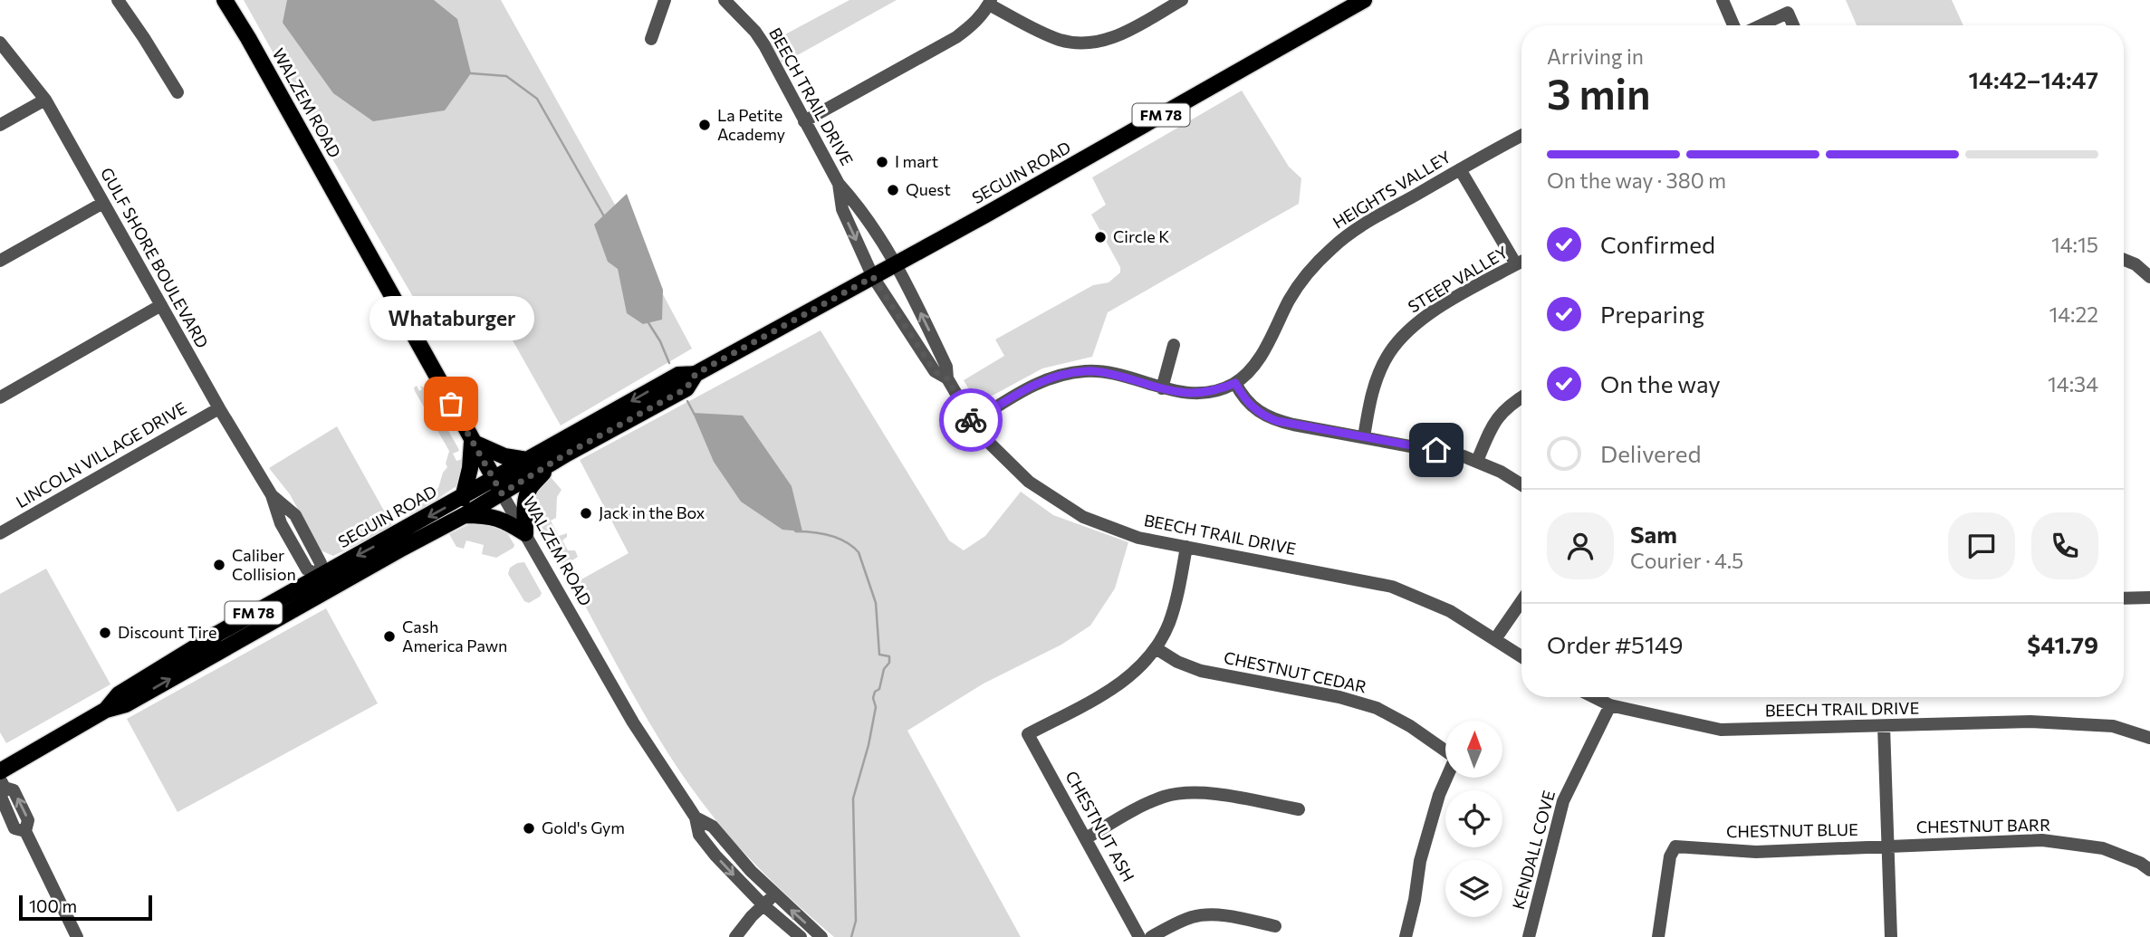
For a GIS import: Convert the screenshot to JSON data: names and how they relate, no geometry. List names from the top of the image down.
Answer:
{
  "streets": {
    "main road": ["WALZEM ROAD", "FM 78", "SEGUIN ROAD"],
    "street": [
      "BEECH TRAIL DRIVE",
      "HEIGHTS VALLEY",
      "GULF SHORE BOULEVARD",
      "STEEP VALLEY",
      "LINCOLN VILLAGE DRIVE",
      "CHESTNUT CEDAR",
      "CHESTNUT ASH",
      "CHESTNUT BARR",
      "CHESTNUT BLUE",
      "KENDALL COVE"
    ]
  },
  "crossings": [
    ["BEECH TRAIL DRIVE", "SEGUIN ROAD"],
    ["BEECH TRAIL DRIVE", "HEIGHTS VALLEY"],
    ["BEECH TRAIL DRIVE", "KENDALL COVE"],
    ["WALZEM ROAD", "SEGUIN ROAD"],
    ["SEGUIN ROAD", "GULF SHORE BOULEVARD"],
    ["GULF SHORE BOULEVARD", "LINCOLN VILLAGE DRIVE"],
    ["CHESTNUT CEDAR", "CHESTNUT ASH"],
    ["CHESTNUT BARR", "CHESTNUT BLUE"]
  ],
  "places": [
    "La Petite Academy",
    "I mart",
    "Quest",
    "Circle K",
    "Whataburger",
    "Jack in the Box",
    "Caliber Collision",
    "Discount Tire",
    "Cash America Pawn",
    "Gold's Gym"
  ],
  "scale_bar": "100 m",
  "north": "top",
  "page": {
    "heading": ["3 min", "Arriving in", "14:42–14:47"],
    "panel": [
      "Sam",
      "Courier · 4.5",
      "Order #5149",
      "$41.79"
    ],
    "bar": "On the way · 380 m",
    "list": [
      ["Confirmed", "14:15"],
      ["Preparing", "14:22"],
      ["On the way", "14:34"],
      "Delivered"
    ],
    "bubble": "Whataburger",
    "scale": "100 m"
  }
}
